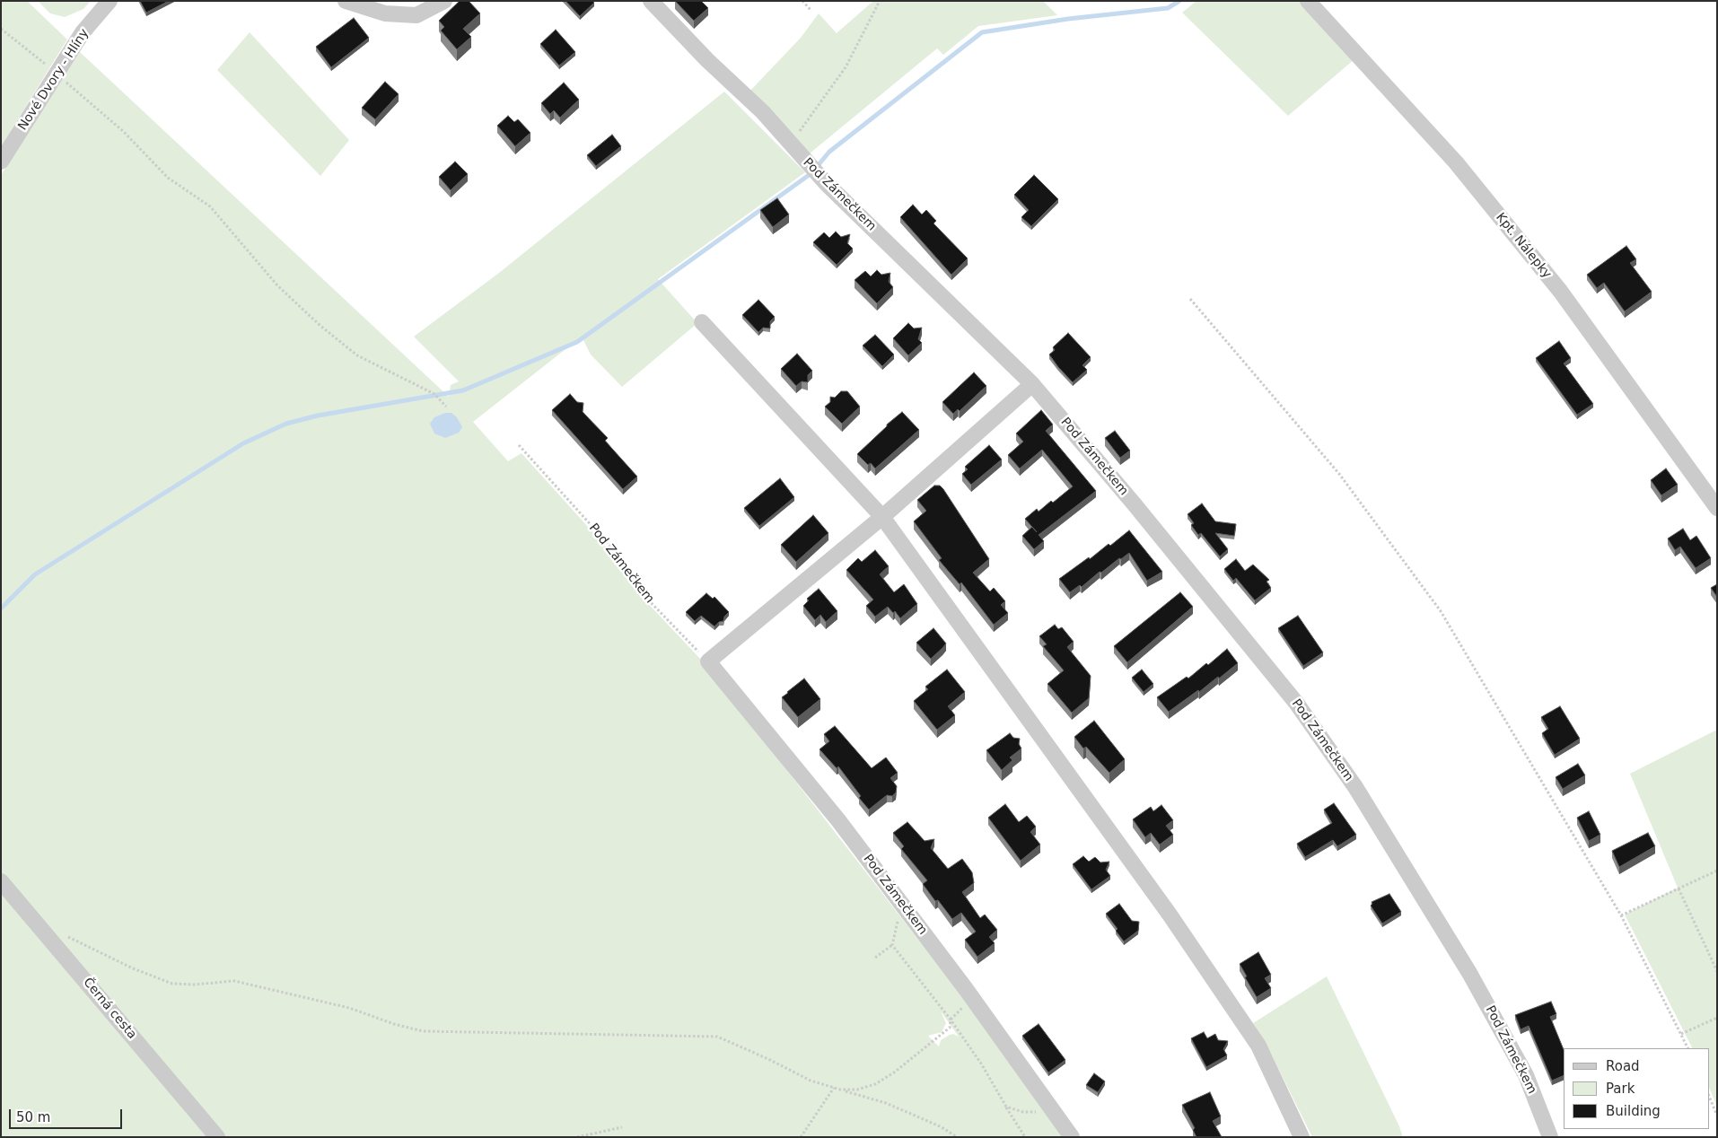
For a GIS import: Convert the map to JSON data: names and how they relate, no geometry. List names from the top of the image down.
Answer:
{
  "streets": {
    "street": [
      "Nové Dvory - Hlíny",
      "Pod Zámečkem",
      "Kpt. Nálepky",
      "Černá cesta"
    ]
  },
  "legend": ["Road", "Park", "Building"],
  "scale_bar": "50 m"
}
